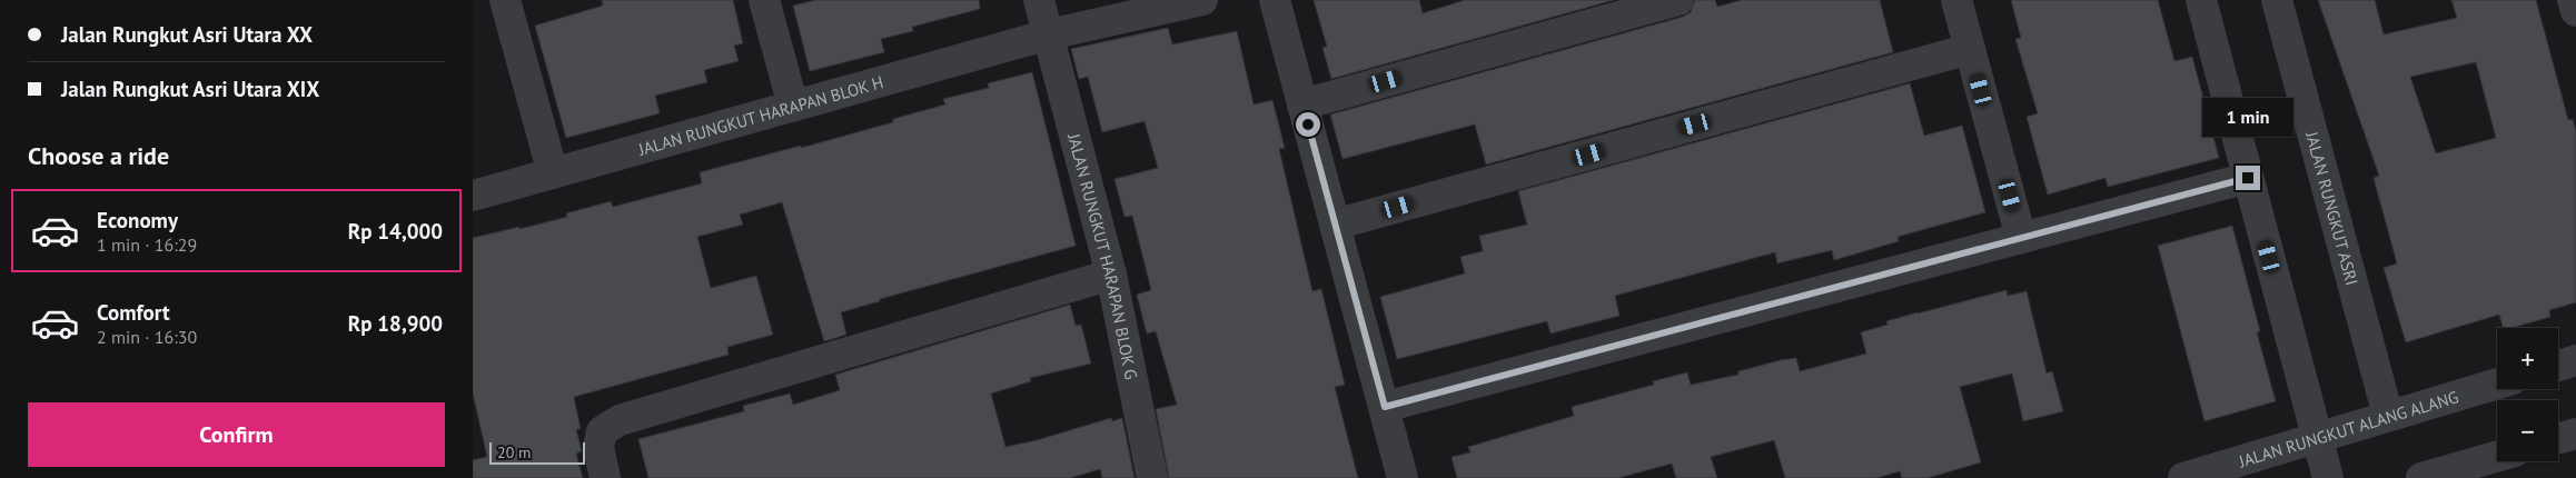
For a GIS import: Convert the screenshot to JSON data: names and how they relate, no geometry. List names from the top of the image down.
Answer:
{
  "streets": {
    "street": [
      "JALAN RUNGKUT HARAPAN BLOK H",
      "JALAN RUNGKUT ASRI",
      "JALAN RUNGKUT HARAPAN BLOK G",
      "JALAN RUNGKUT ALANG ALANG"
    ]
  },
  "crossings": [
    ["JALAN RUNGKUT HARAPAN BLOK H", "JALAN RUNGKUT HARAPAN BLOK G"],
    ["JALAN RUNGKUT ASRI", "JALAN RUNGKUT ALANG ALANG"]
  ],
  "scale_bar": "20 m",
  "page": {
    "banner": ["Jalan Rungkut Asri Utara XX", "Jalan Rungkut Asri Utara XIX"],
    "bubble": "1 min",
    "heading": "Choose a ride",
    "list": [
      {
        "name": "Economy",
        "note": "1 min · 16:29",
        "value": "Rp 14,000"
      },
      {
        "name": "Comfort",
        "note": "2 min · 16:30",
        "value": "Rp 18,900"
      }
    ],
    "map_buttons": ["+", "−"],
    "buttons": "Confirm",
    "scale": "20 m"
  }
}
